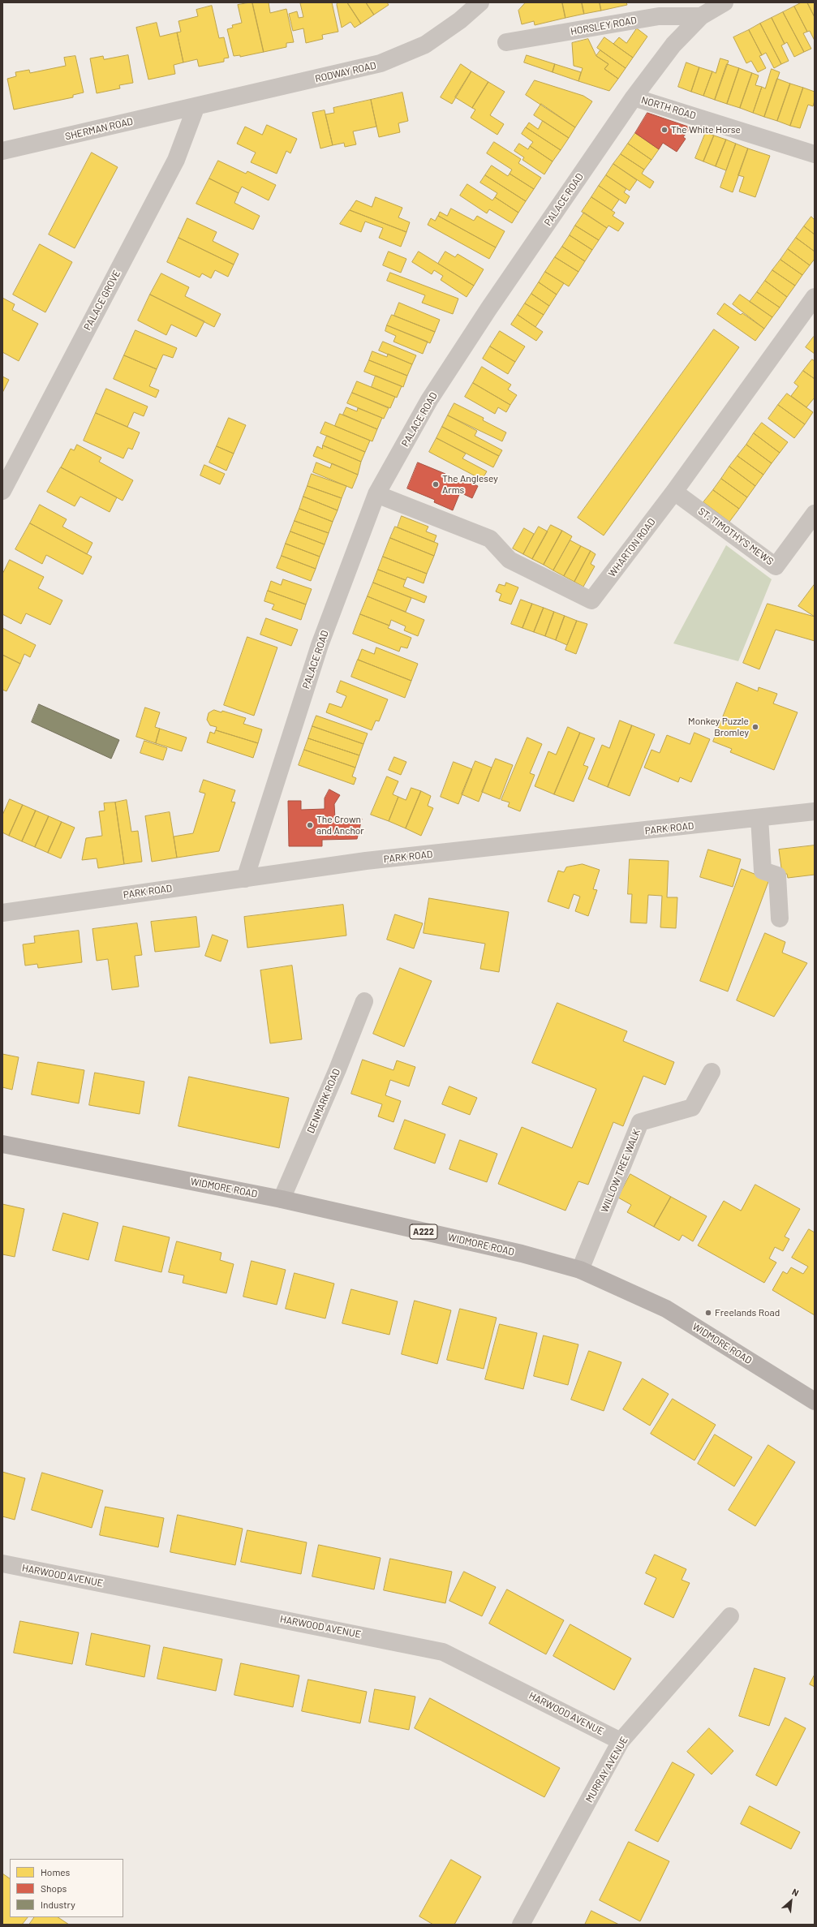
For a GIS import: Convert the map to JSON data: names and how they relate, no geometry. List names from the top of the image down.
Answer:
{
  "streets": {
    "main road": ["WIDMORE ROAD", "A222"],
    "street": [
      "HORSLEY ROAD",
      "RODWAY ROAD",
      "NORTH ROAD",
      "SHERMAN ROAD",
      "PALACE ROAD",
      "PALACE GROVE",
      "ST. TIMOTHY'S MEWS",
      "WHARTON ROAD",
      "PARK ROAD",
      "DENMARK ROAD",
      "WILLOW TREE WALK",
      "HARWOOD AVENUE",
      "MURRAY AVENUE"
    ]
  },
  "crossings": [
    ["HORSLEY ROAD", "PALACE ROAD"],
    ["RODWAY ROAD", "SHERMAN ROAD"],
    ["RODWAY ROAD", "PALACE GROVE"],
    ["NORTH ROAD", "PALACE ROAD"],
    ["SHERMAN ROAD", "PALACE GROVE"],
    ["PALACE ROAD", "WHARTON ROAD"],
    ["PALACE ROAD", "PARK ROAD"],
    ["ST. TIMOTHY'S MEWS", "WHARTON ROAD"],
    ["DENMARK ROAD", "WIDMORE ROAD"],
    ["WILLOW TREE WALK", "WIDMORE ROAD"],
    ["HARWOOD AVENUE", "MURRAY AVENUE"]
  ],
  "places": [
    "The White Horse",
    "The Anglesey Arms",
    "Monkey Puzzle Bromley",
    "The Crown and Anchor",
    "Freelands Road"
  ],
  "legend": ["Homes", "Shops", "Industry"],
  "north": "top right"
}
